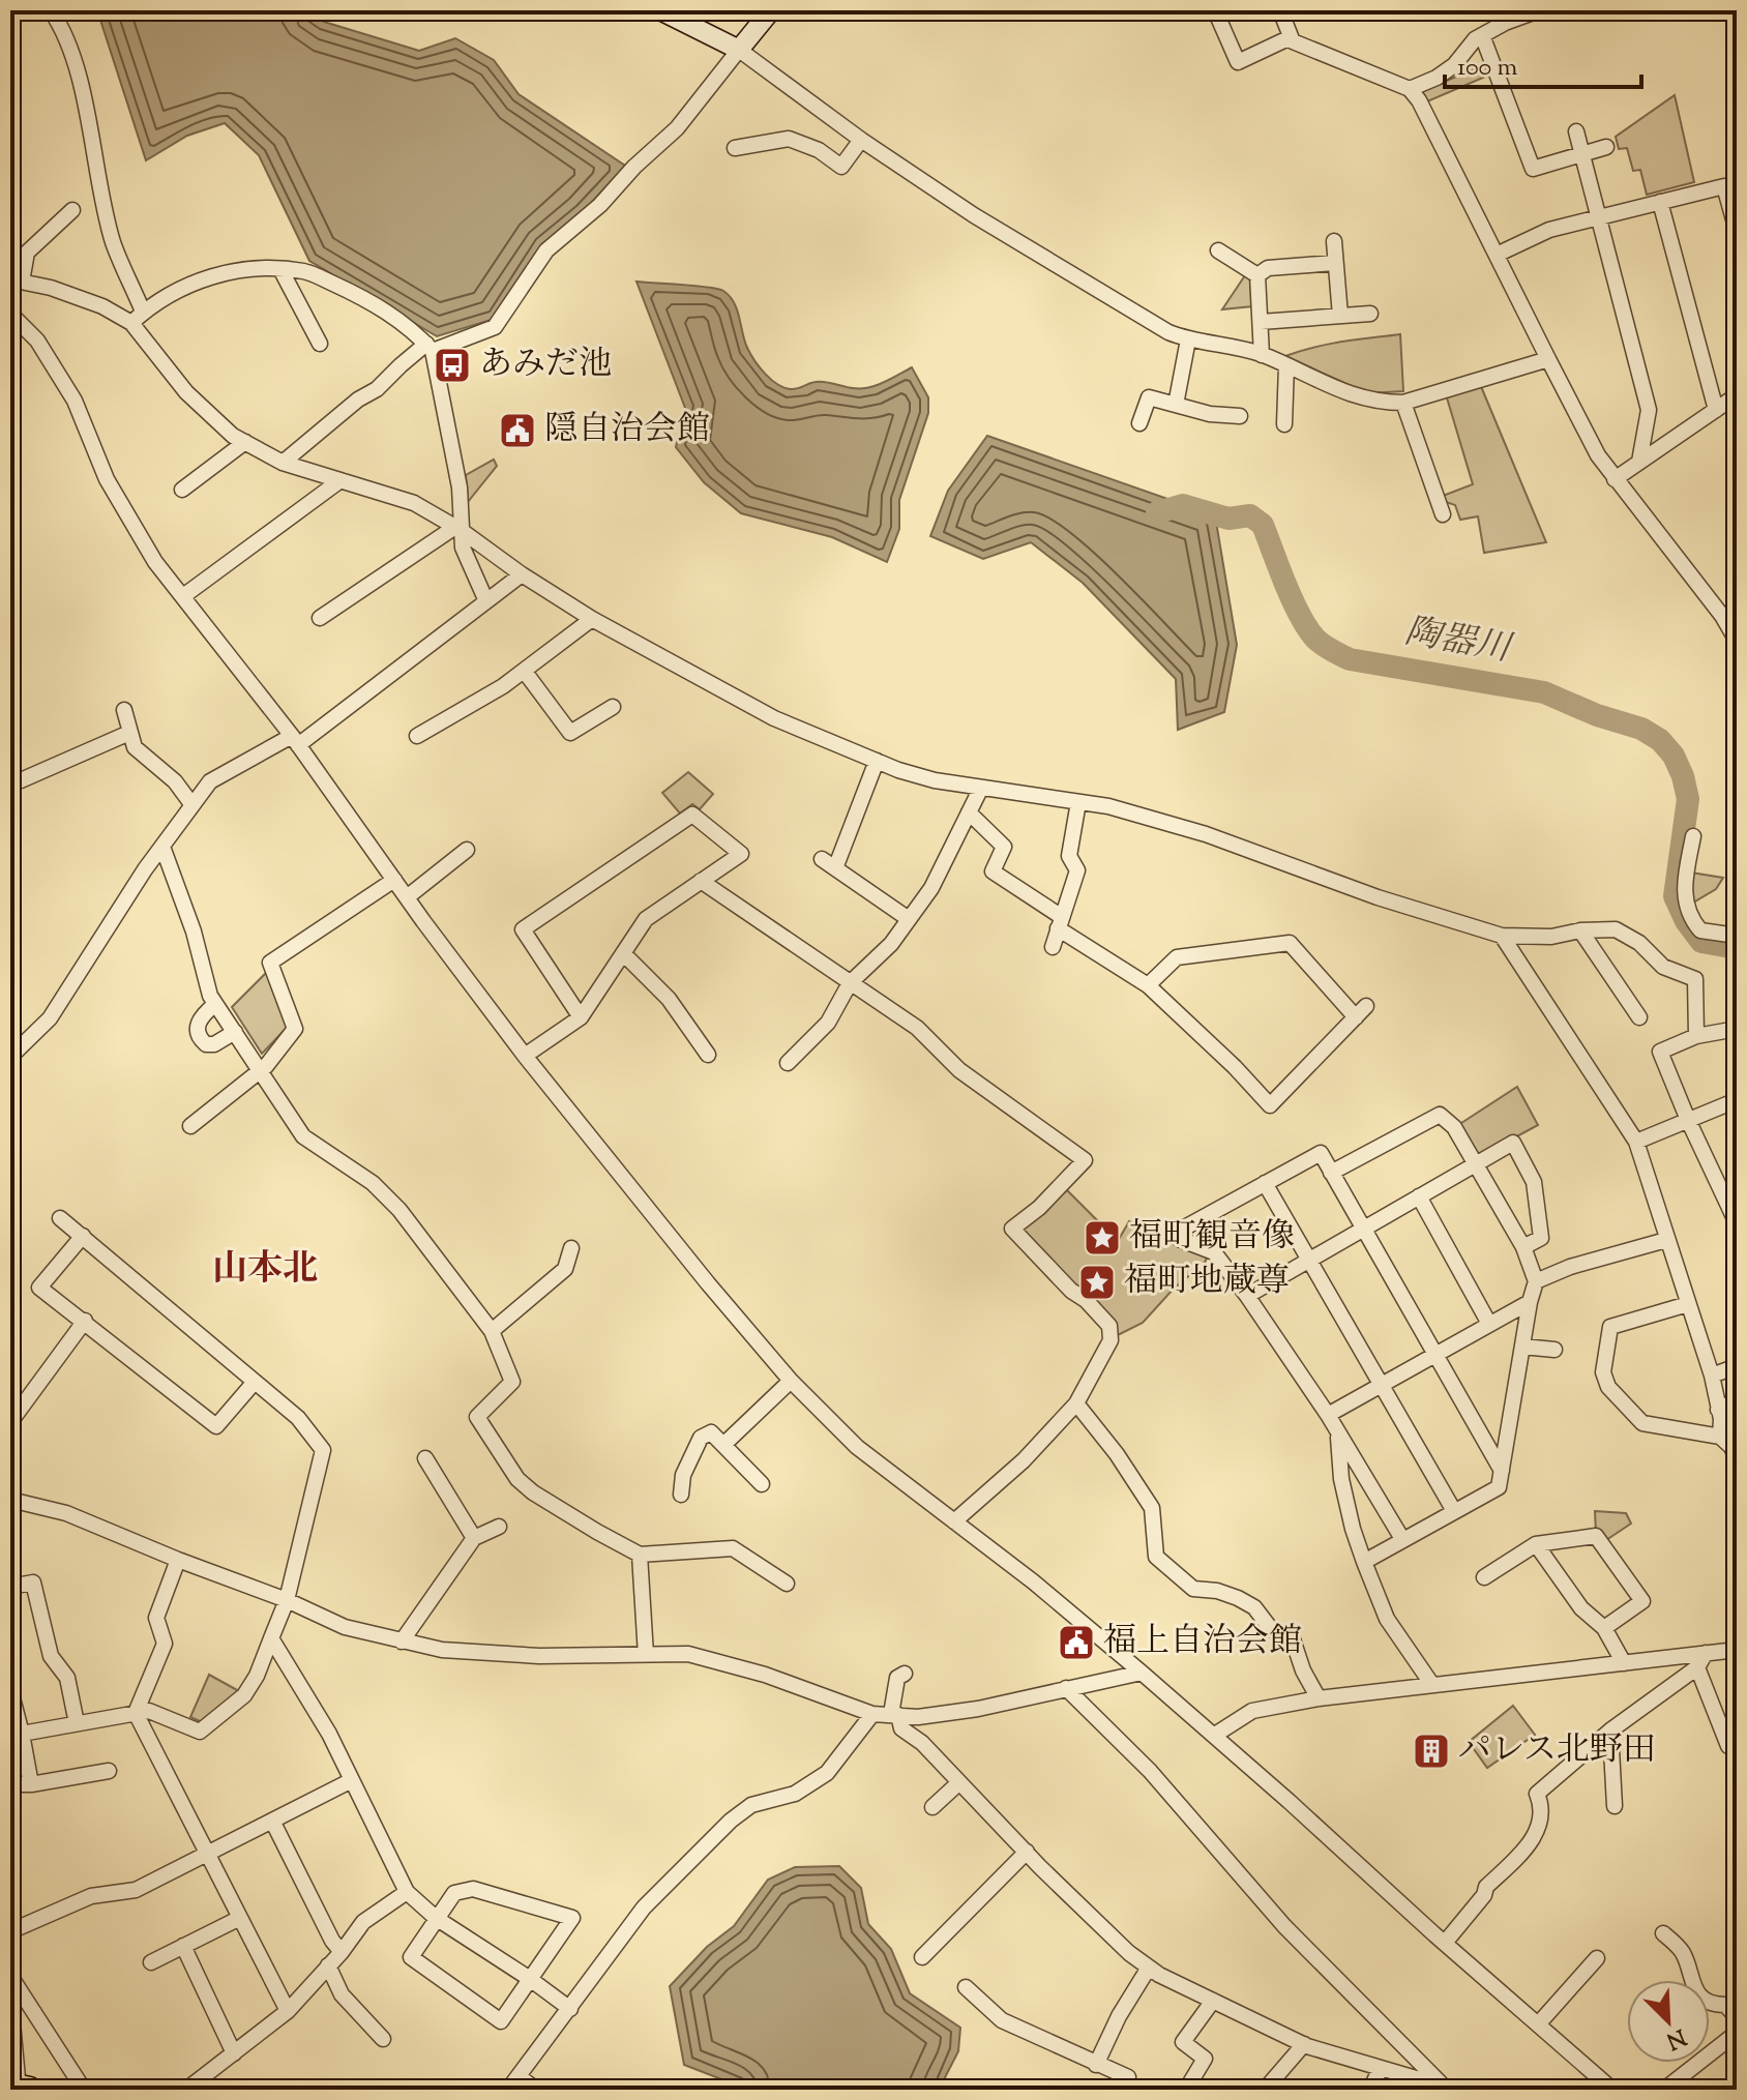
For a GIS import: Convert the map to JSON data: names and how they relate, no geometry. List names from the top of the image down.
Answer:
{
  "districts": ["山本北"],
  "water": ["陶器川"],
  "places": {
    "bus stop": ["あみだ池"],
    "public building": ["隠自治会館", "福上自治会館"],
    "place": ["福町観音像", "福町地蔵尊"],
    "building": ["パレス北野田"]
  },
  "scale_bar": "100 m",
  "north": "bottom right"
}
